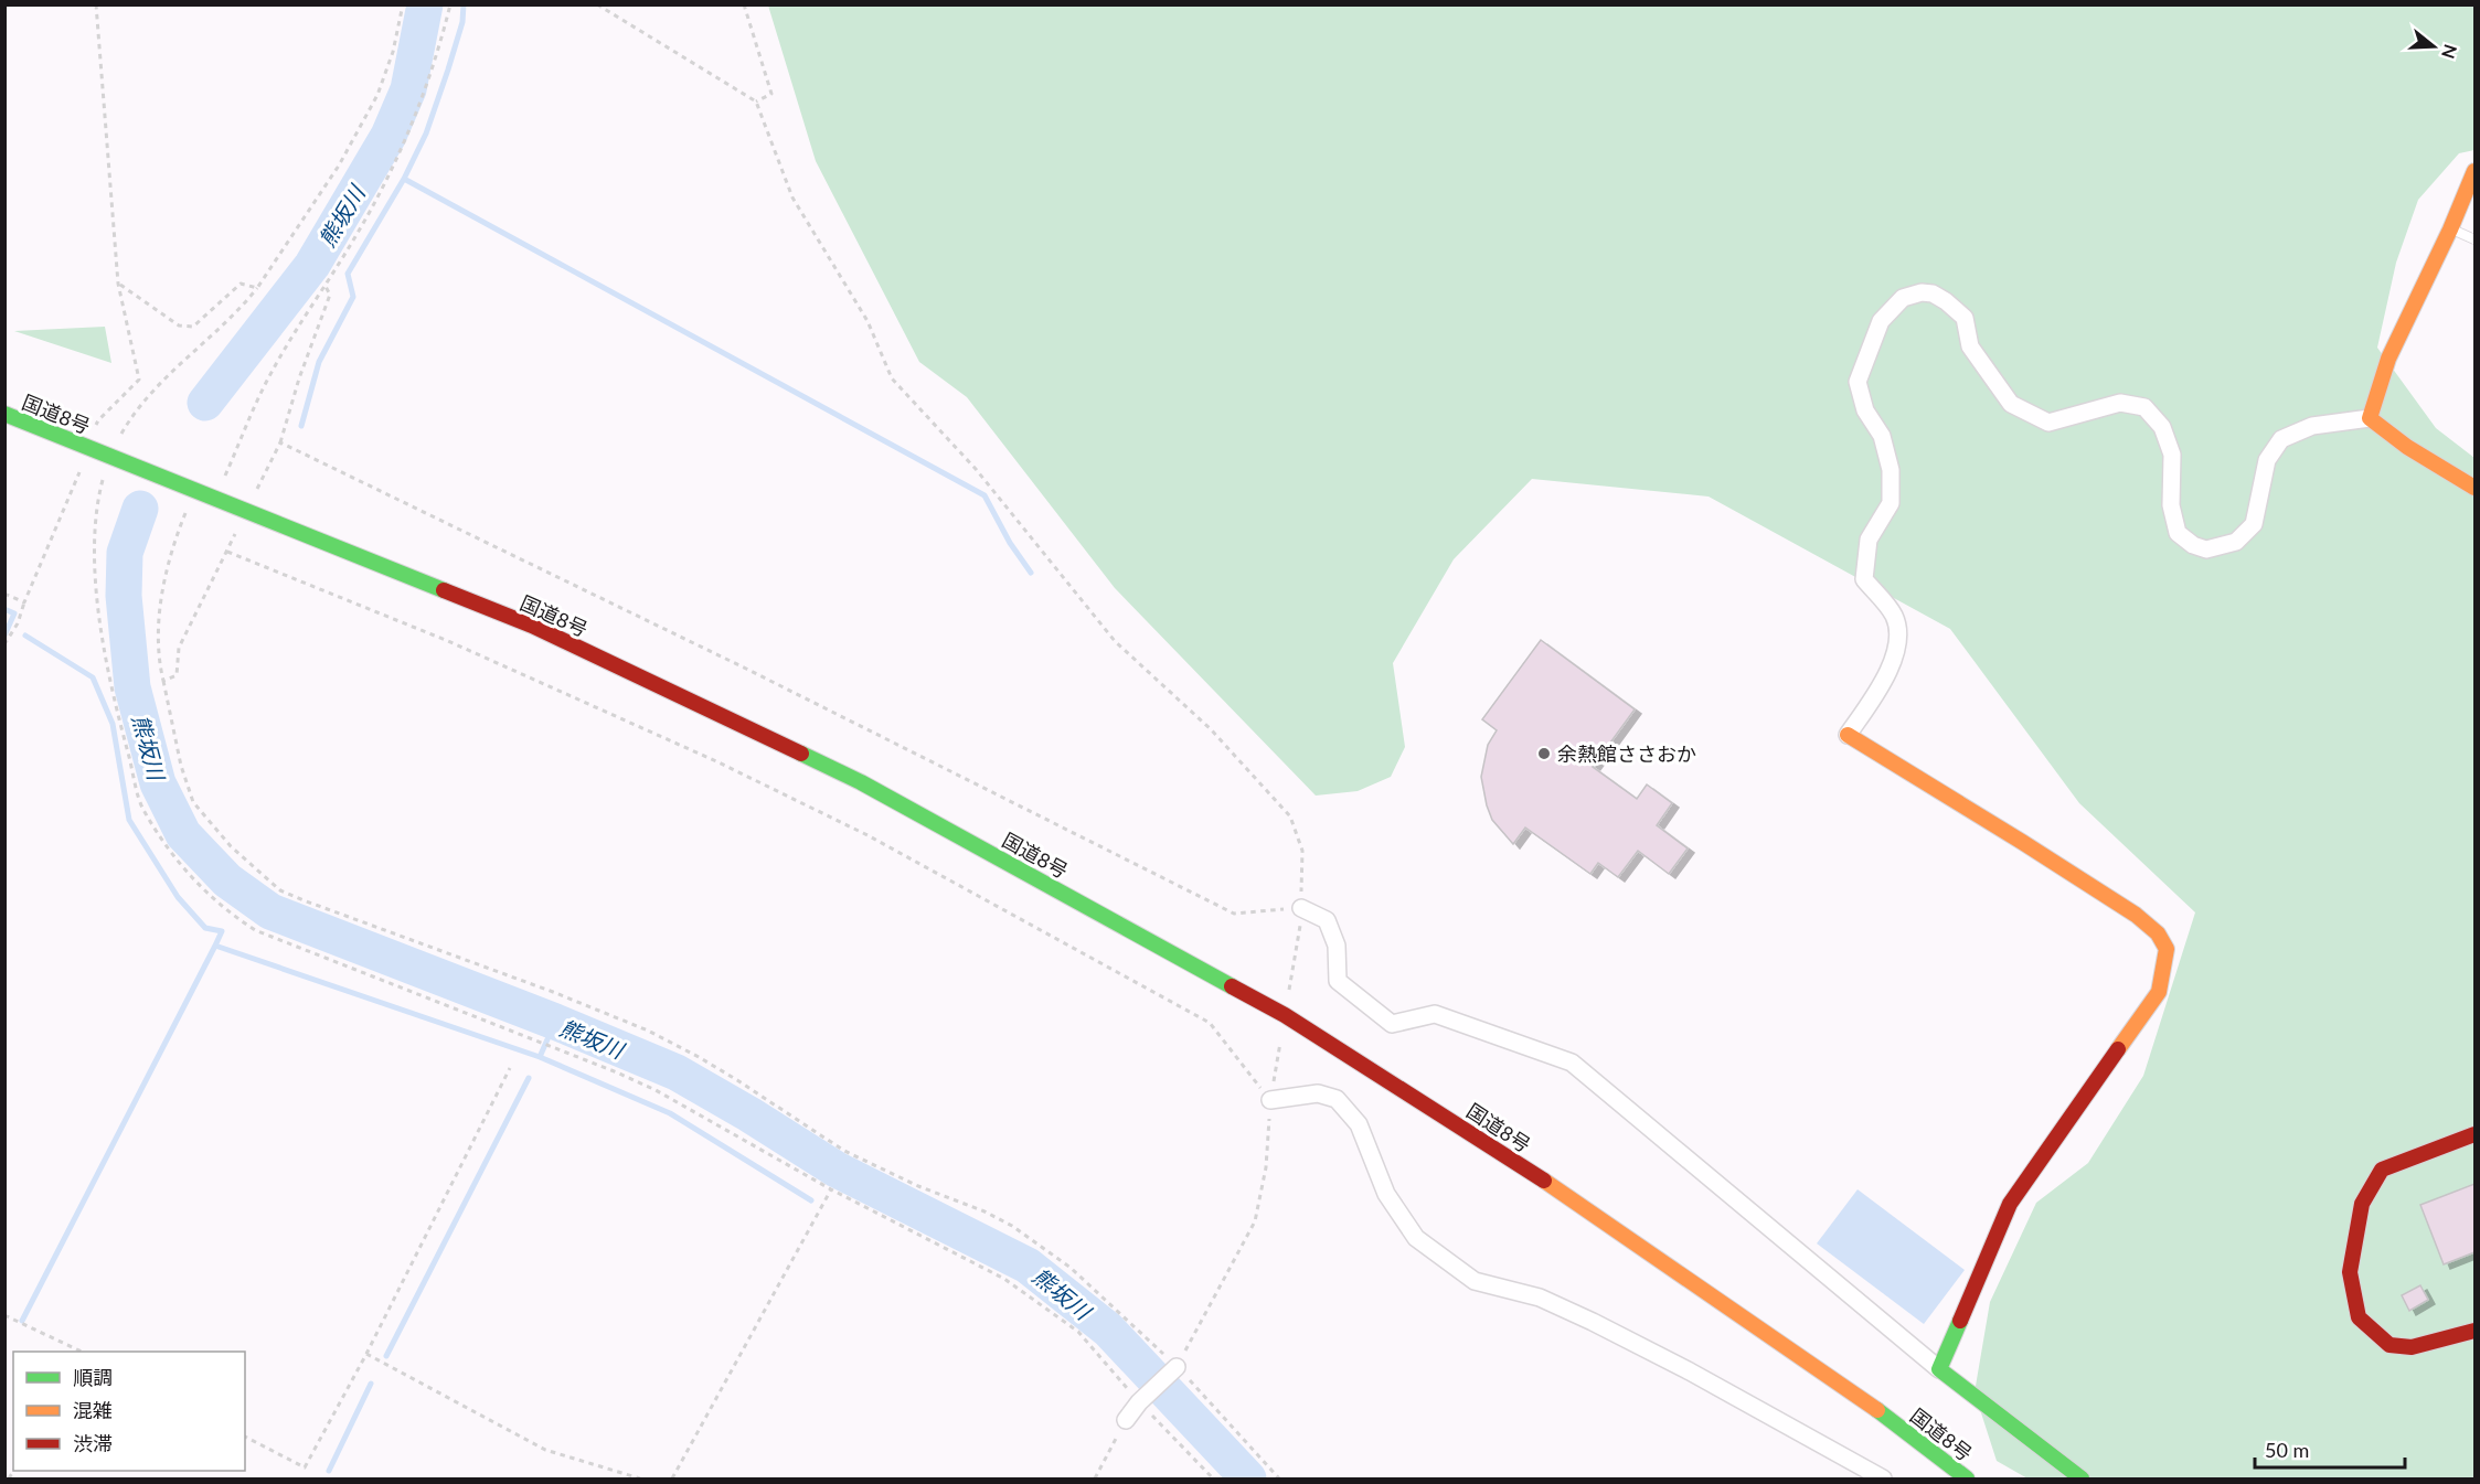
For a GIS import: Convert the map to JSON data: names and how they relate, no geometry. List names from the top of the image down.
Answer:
{
  "streets": {
    "main road": ["国道8号"]
  },
  "water": ["熊坂川"],
  "places": ["余熱館ささおか"],
  "legend": ["順調", "混雑", "渋滞"],
  "scale_bar": "50 m",
  "north": "right"
}
